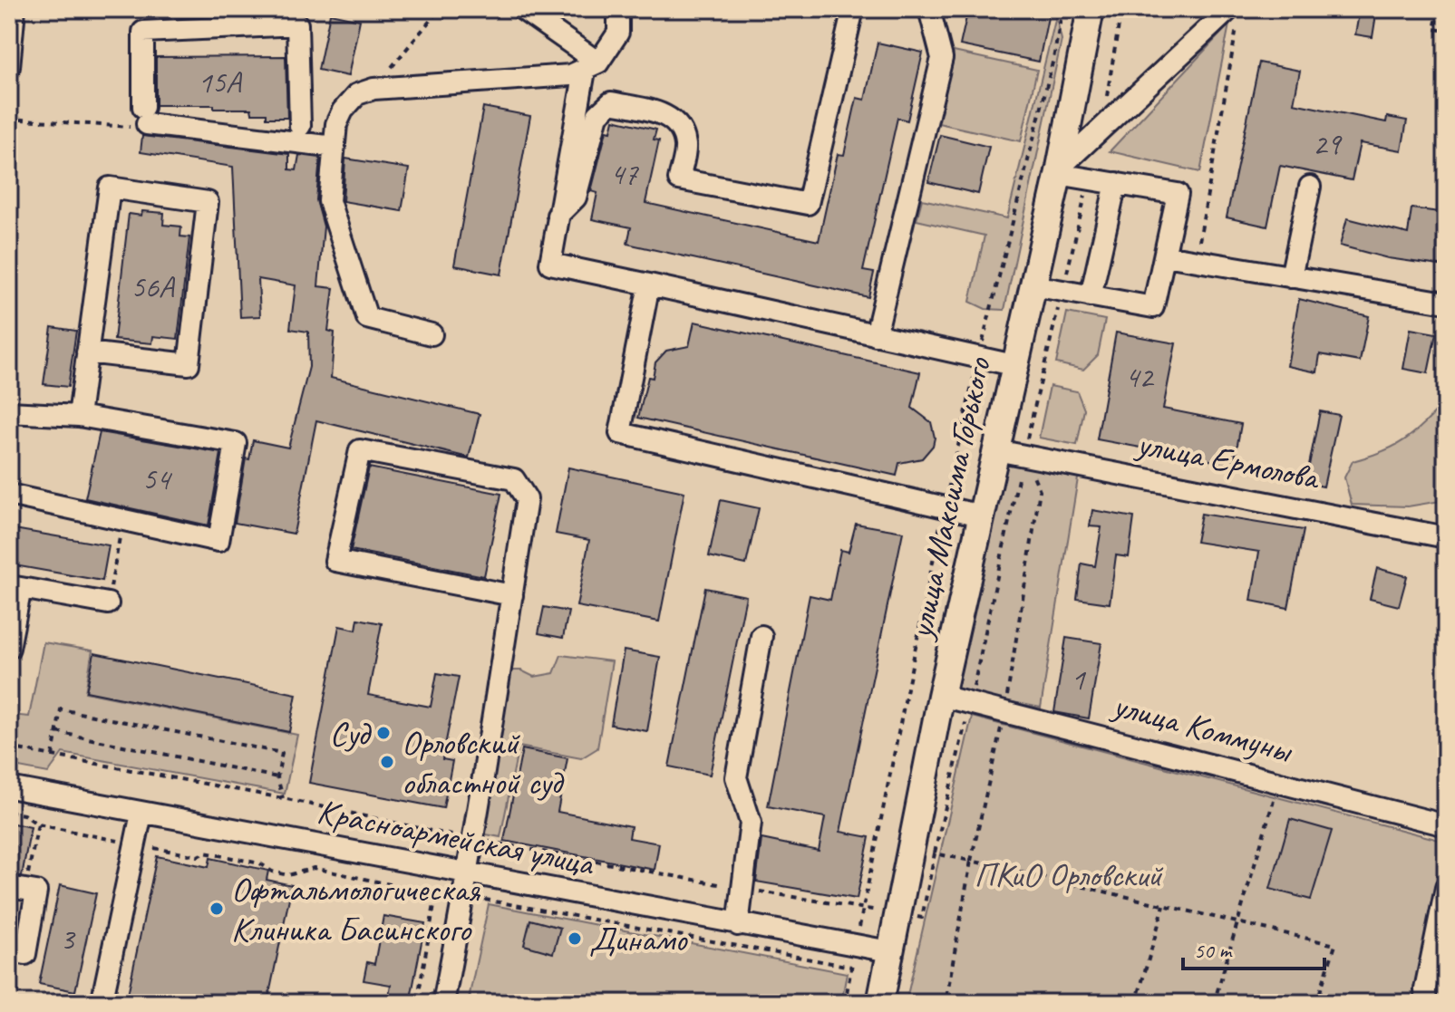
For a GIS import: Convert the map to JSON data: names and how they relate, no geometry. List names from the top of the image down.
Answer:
{
  "streets": {
    "main road": ["улица Максима Горького"],
    "street": ["улица Ермолова", "улица Коммуны", "Красноармейская улица"]
  },
  "crossings": [
    ["улица Ермолова", "улица Максима Горького"],
    ["улица Максима Горького", "улица Коммуны"],
    ["улица Максима Горького", "Красноармейская улица"]
  ],
  "parks": ["ПКиО Орловский"],
  "places": [
    "Суд",
    "Орловский областной суд",
    "Офтальмологическая Клиника Басинского",
    "Динамо"
  ],
  "house_numbers": [
    "15А",
    "29",
    "47",
    "56А",
    "42",
    "54",
    "1",
    "3"
  ],
  "scale_bar": "50 m"
}
